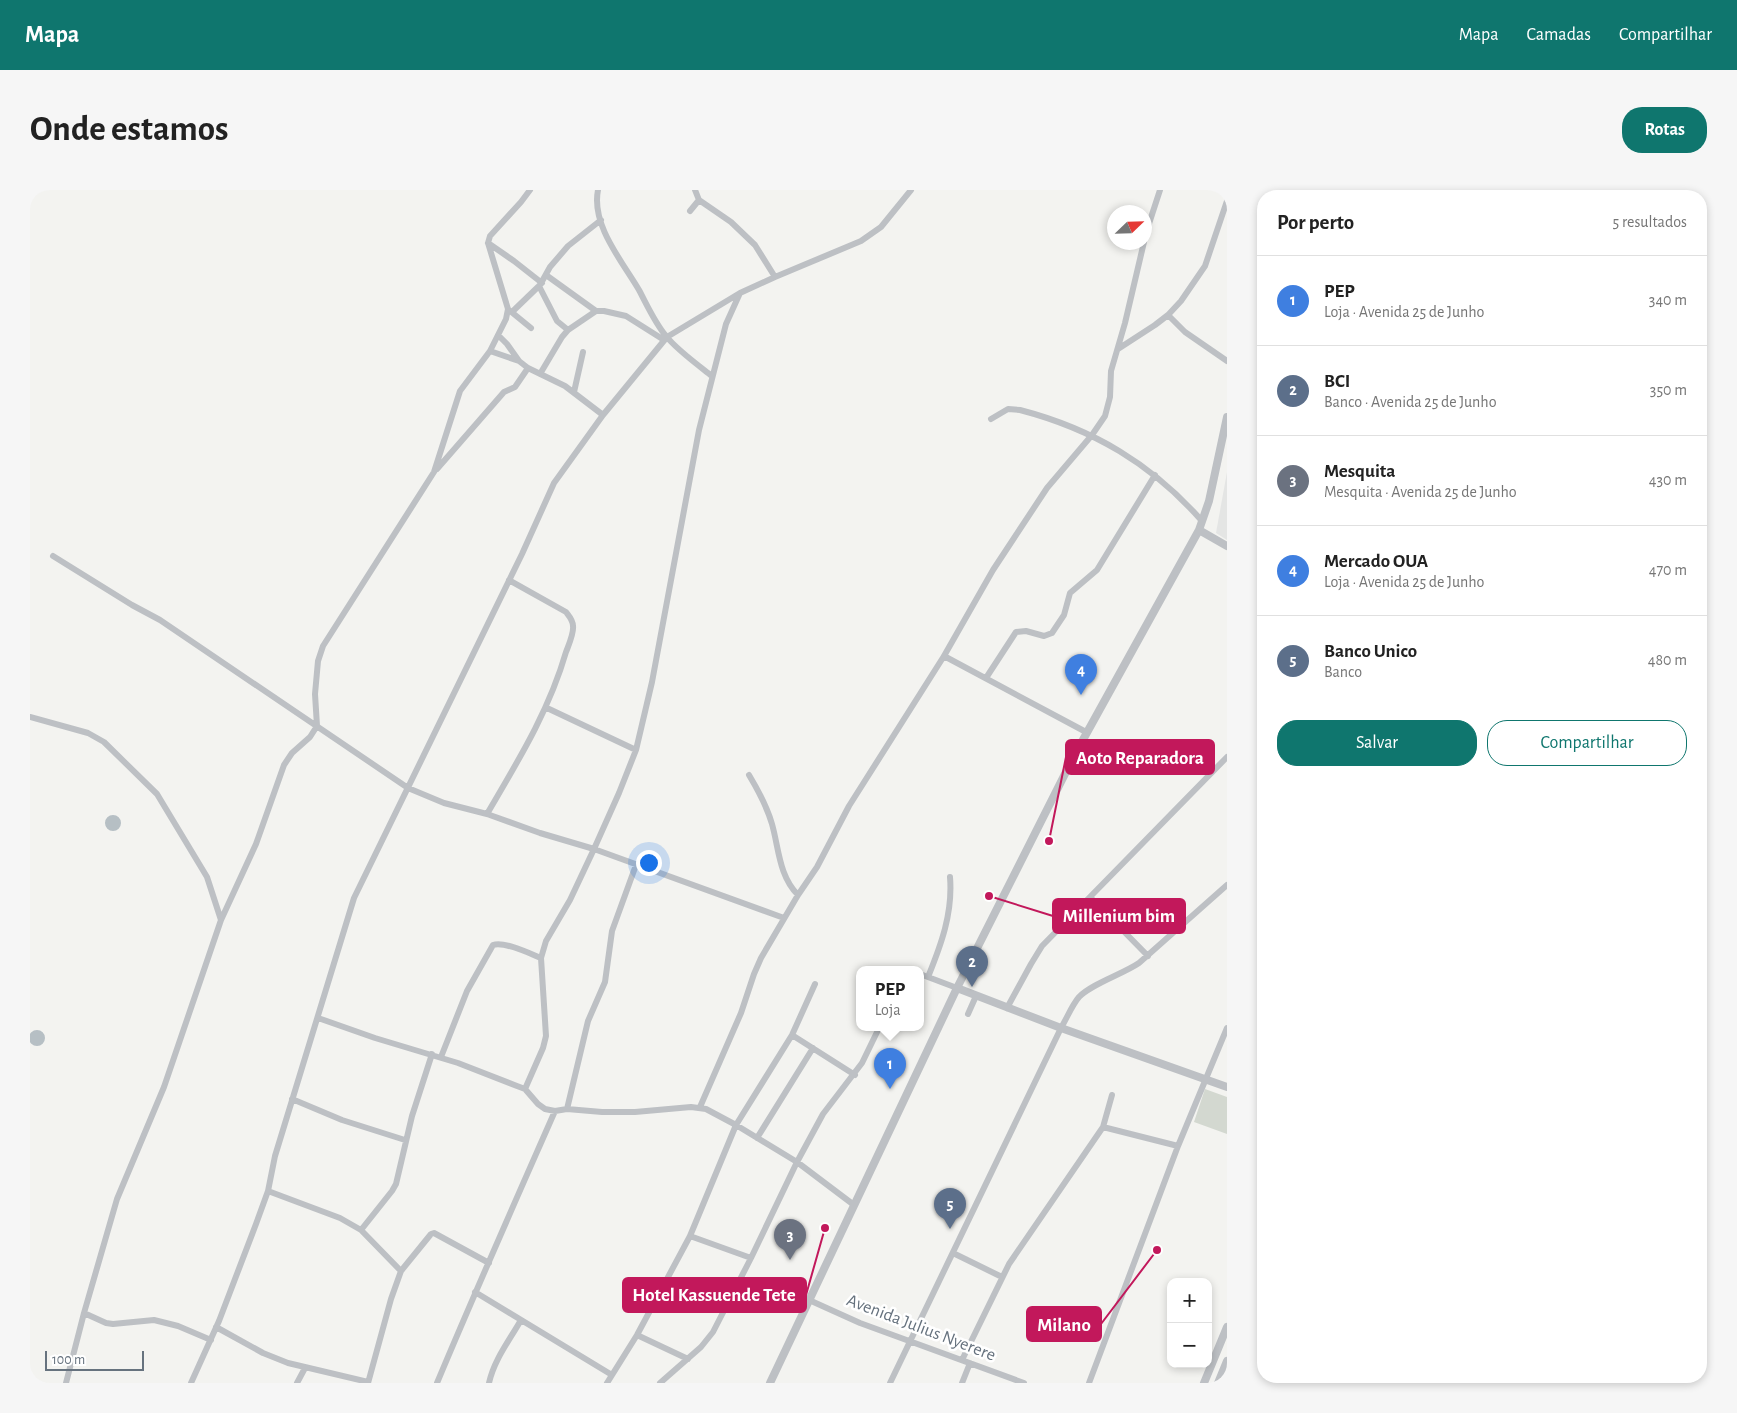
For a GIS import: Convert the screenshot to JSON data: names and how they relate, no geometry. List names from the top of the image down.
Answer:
{
  "streets": {
    "street": ["Avenida Julius Nyerere"]
  },
  "places": [
    "Aoto Reparadora",
    "Millenium bim",
    "Hotel Kassuende Tete",
    "Milano"
  ],
  "scale_bar": "100 m",
  "north": "top right",
  "page": {
    "header": "Mapa",
    "nav": ["Mapa", "Camadas", "Compartilhar"],
    "buttons": [
      "Rotas",
      ["Salvar", "Compartilhar"]
    ],
    "title": "Onde estamos",
    "heading": ["Por perto", "5 resultados"],
    "list": [
      {
        "mark": "1",
        "name": "PEP",
        "note": "Loja · Avenida 25 de Junho",
        "value": "340 m"
      },
      {
        "mark": "2",
        "name": "BCI",
        "note": "Banco · Avenida 25 de Junho",
        "value": "350 m"
      },
      {
        "mark": "3",
        "name": "Mesquita",
        "note": "Mesquita · Avenida 25 de Junho",
        "value": "430 m"
      },
      {
        "mark": "4",
        "name": "Mercado OUA",
        "note": "Loja · Avenida 25 de Junho",
        "value": "470 m"
      },
      {
        "mark": "5",
        "name": "Banco Unico",
        "note": "Banco",
        "value": "480 m"
      }
    ],
    "pins": [
      "4",
      "2",
      "1",
      "5",
      "3"
    ],
    "popup": ["PEP", "Loja"],
    "map_buttons": ["+", "−"],
    "scale": "100 m"
  }
}
